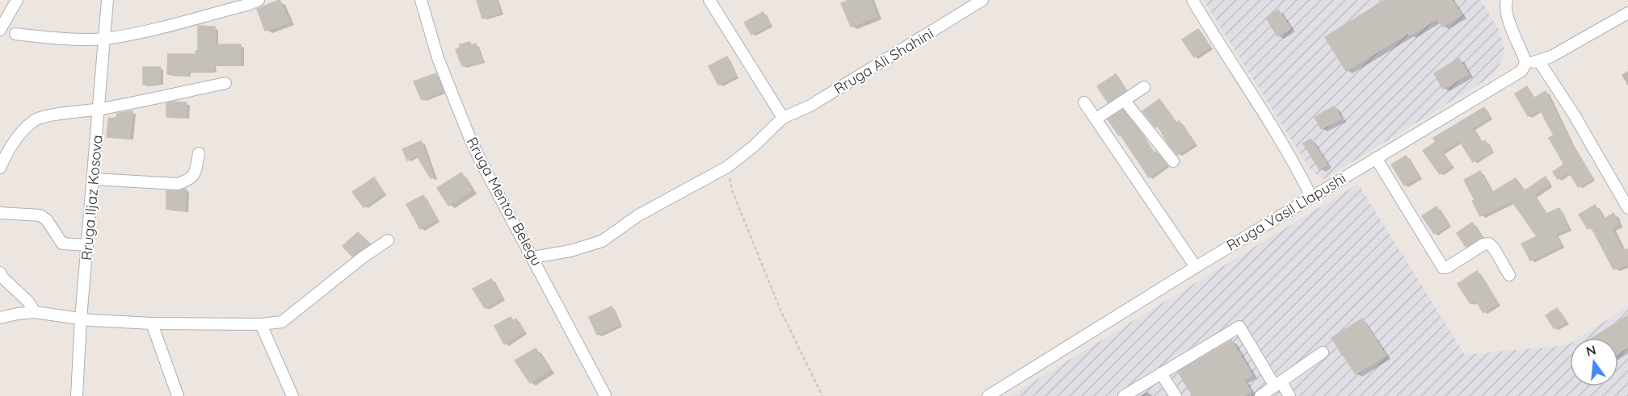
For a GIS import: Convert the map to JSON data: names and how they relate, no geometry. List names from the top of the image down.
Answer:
{
  "streets": {
    "street": [
      "Rruga Ali Shahini",
      "Rruga Iljaz Kosova",
      "Rruga Mentor Belegu",
      "Rruga Vasil Llapushi"
    ]
  },
  "crossings": [
    ["Rruga Ali Shahini", "Rruga Mentor Belegu"]
  ],
  "north": "top"
}
